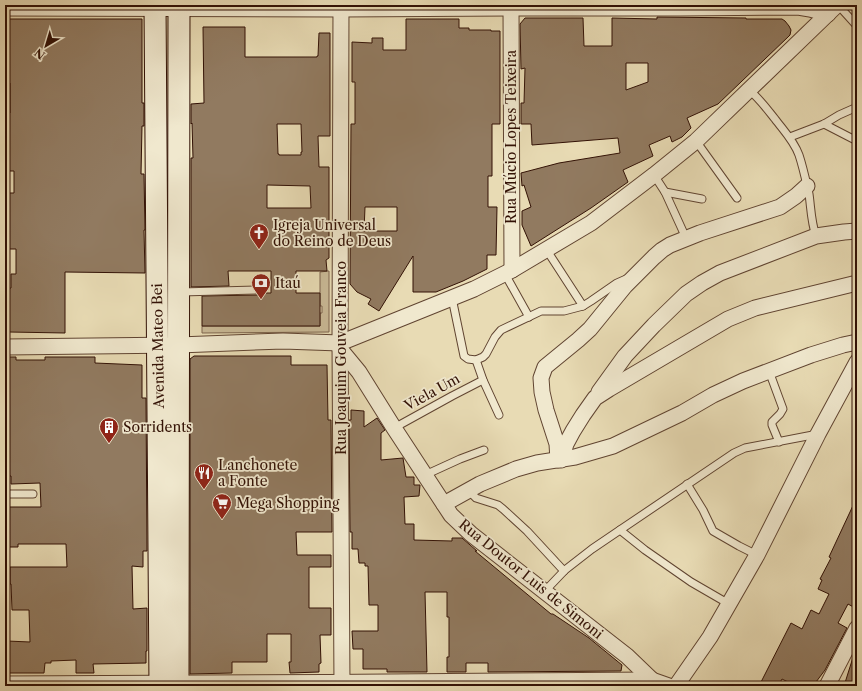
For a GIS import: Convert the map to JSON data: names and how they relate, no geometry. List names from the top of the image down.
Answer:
{
  "streets": {
    "main road": ["Avenida Mateo Bei"],
    "street": ["Rua Múcio Lopes Teixeira", "Rua Joaquim Gouveia Franco", "Rua Doutor Luis de Simoni"],
    "lane": ["Viela Um"]
  },
  "crossings": [
    ["Rua Joaquim Gouveia Franco", "Rua Doutor Luis de Simoni"],
    ["Viela Um", "Rua Doutor Luis de Simoni"]
  ],
  "places": {
    "church": ["Igreja Universal do Reino de Deus"],
    "bank": ["Itaú"],
    "building": ["Sorridents"],
    "restaurant": ["Lanchonete a Fonte"],
    "supermarket": ["Mega Shopping"]
  },
  "north": "bottom left"
}
